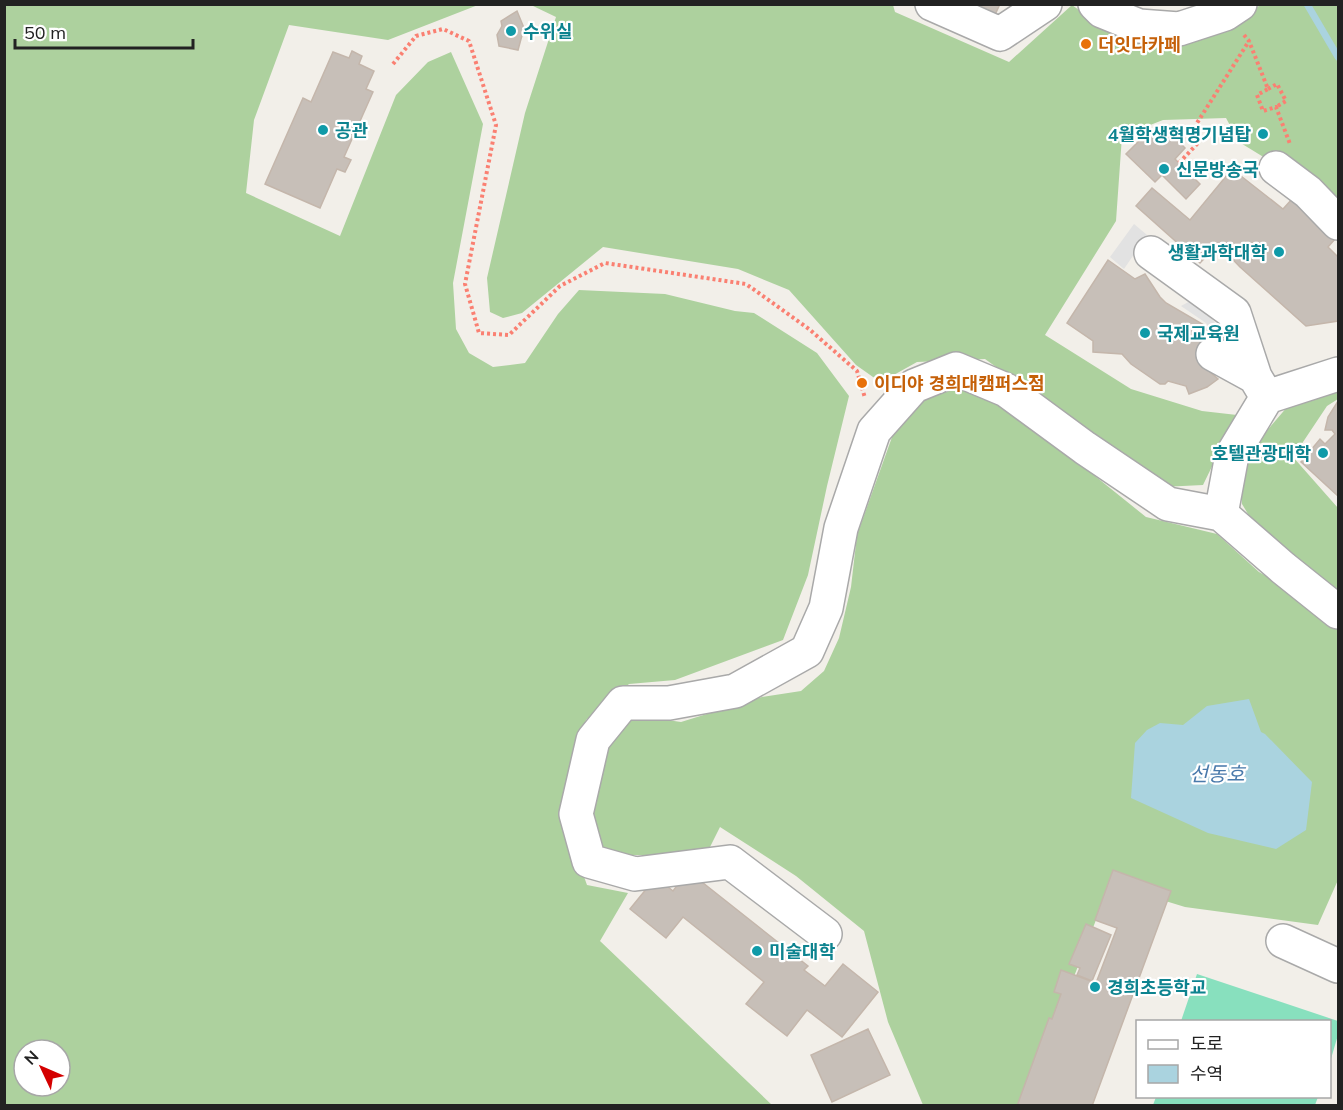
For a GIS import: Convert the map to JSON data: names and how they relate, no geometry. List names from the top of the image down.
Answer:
{
  "water": ["선동호"],
  "places": [
    "수위실",
    "더잇다카페",
    "공관",
    "4월학생혁명기념탑",
    "신문방송국",
    "생활과학대학",
    "국제교육원",
    "이디야 경희대캠퍼스점",
    "호텔관광대학",
    "미술대학",
    "경희초등학교"
  ],
  "legend": ["도로", "수역"],
  "scale_bar": "50 m",
  "north": "top left"
}
